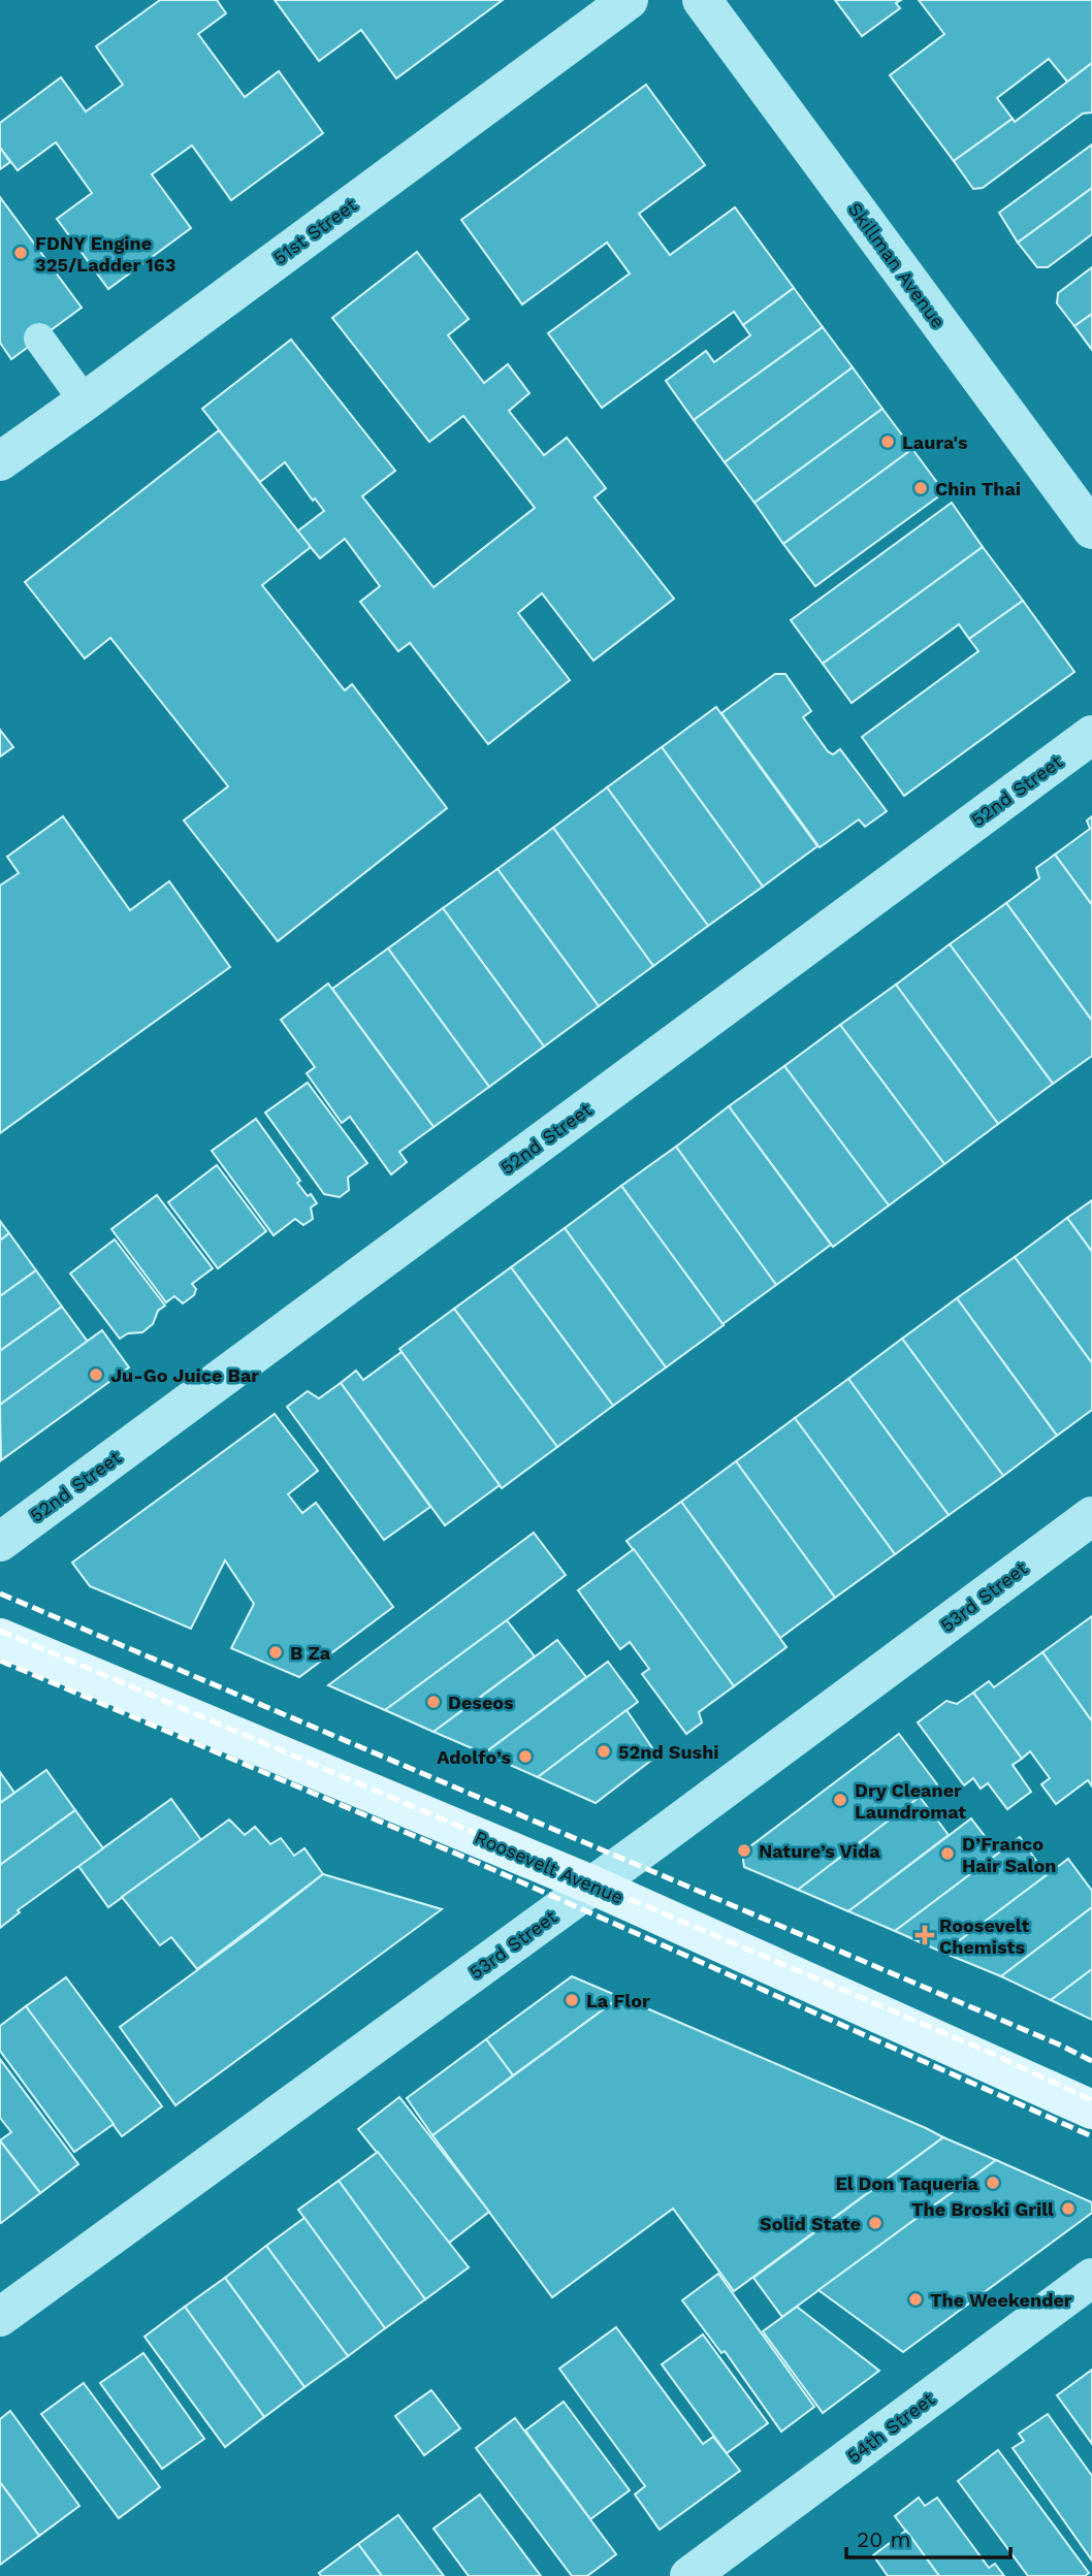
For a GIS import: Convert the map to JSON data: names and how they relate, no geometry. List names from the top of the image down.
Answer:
{
  "streets": {
    "main road": ["Roosevelt Avenue"],
    "street": [
      "51st Street",
      "Skillman Avenue",
      "52nd Street",
      "53rd Street",
      "54th Street"
    ]
  },
  "crossings": [
    ["53rd Street", "Roosevelt Avenue"]
  ],
  "places": {
    "other": [
      "FDNY Engine 325/Ladder 163",
      "Laura's",
      "Chin Thai",
      "Ju-Go Juice Bar",
      "B Za",
      "Deseos",
      "52nd Sushi",
      "Adolfo’s",
      "Dry Cleaner Laundromat",
      "Nature’s Vida",
      "D’Franco Hair Salon",
      "La Flor",
      "El Don Taqueria",
      "The Broski Grill",
      "Solid State",
      "The Weekender"
    ],
    "health": ["Roosevelt Chemists"]
  },
  "scale_bar": "20 m"
}
